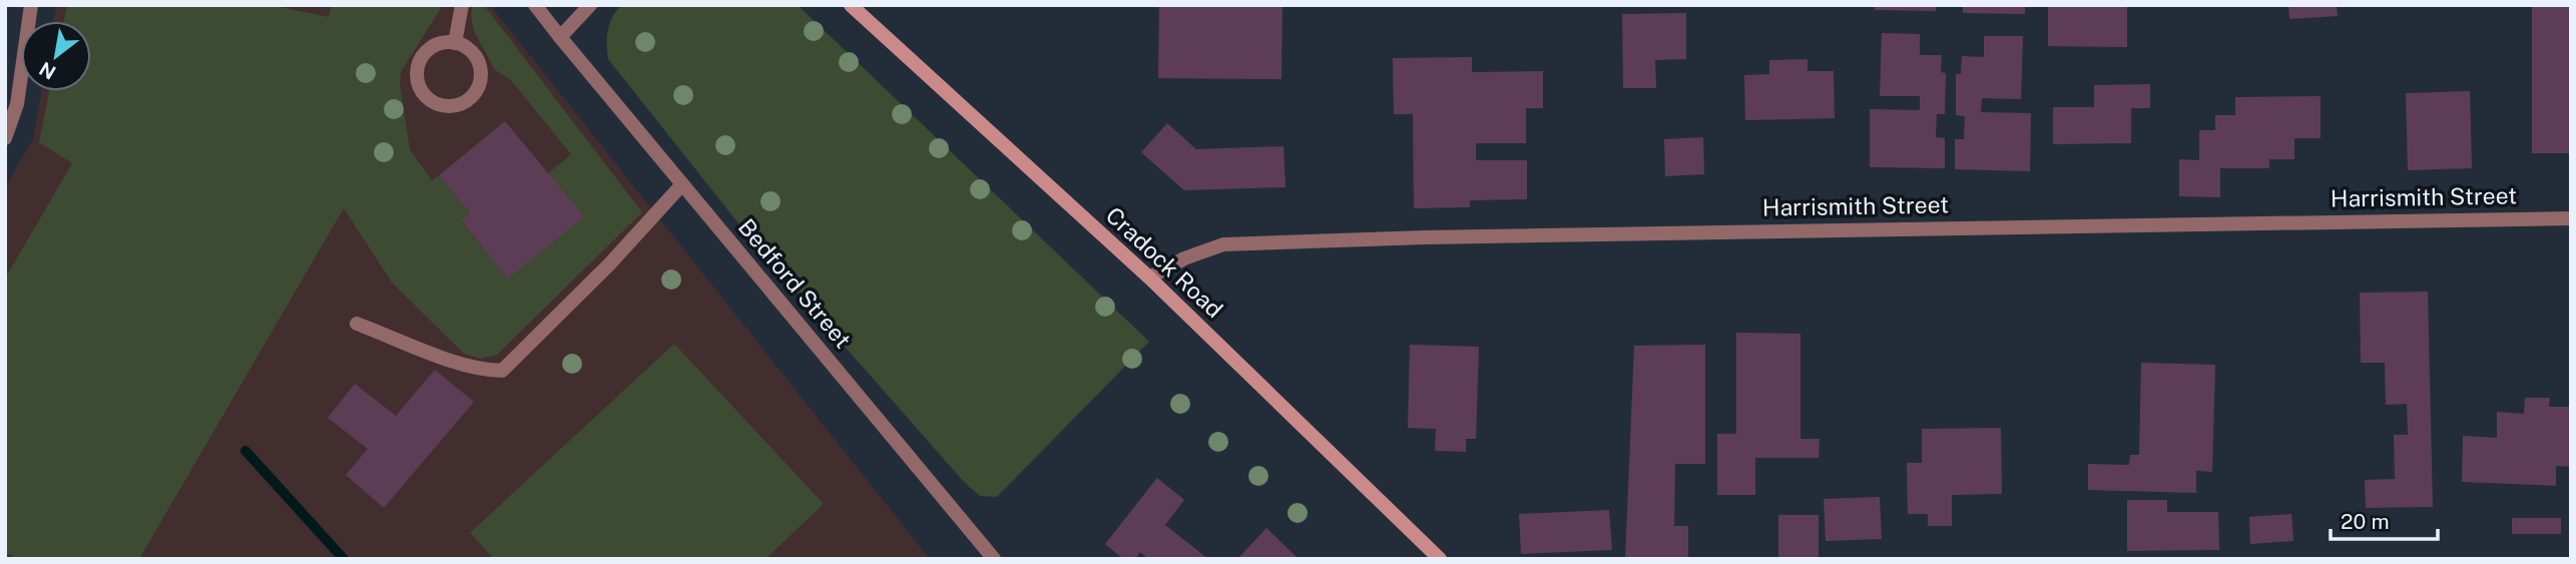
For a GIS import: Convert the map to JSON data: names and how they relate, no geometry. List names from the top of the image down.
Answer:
{
  "streets": {
    "main road": ["Cradock Road"],
    "street": ["Harrismith Street", "Bedford Street"]
  },
  "crossings": [
    ["Harrismith Street", "Cradock Road"]
  ],
  "scale_bar": "20 m",
  "north": "bottom left"
}
